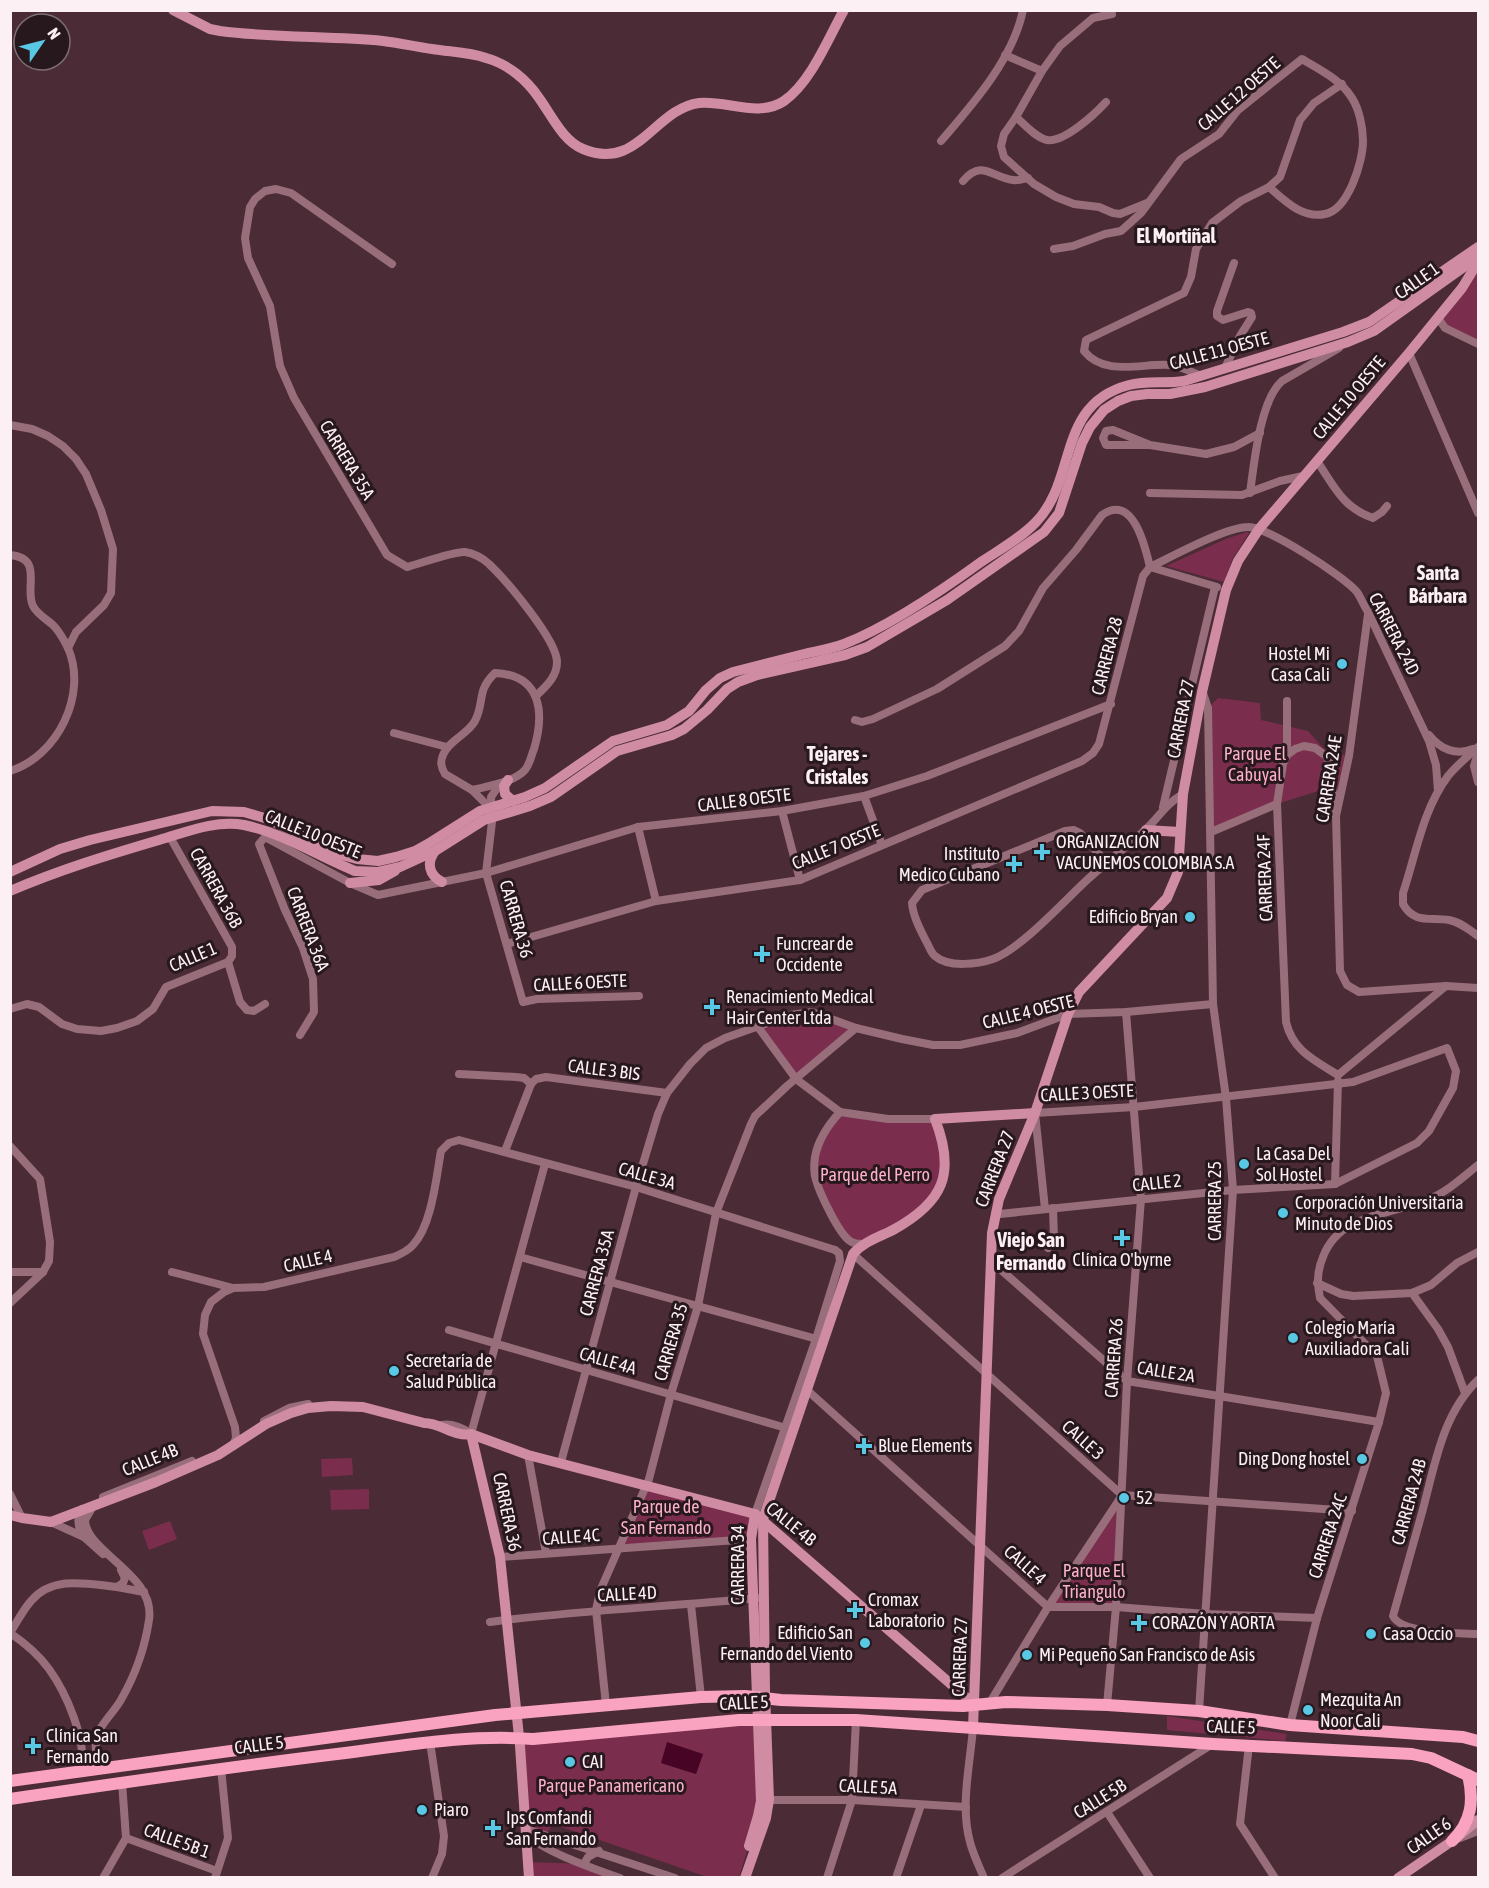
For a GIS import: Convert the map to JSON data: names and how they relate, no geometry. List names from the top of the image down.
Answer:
{
  "streets": {
    "main road": ["CALLE 5"],
    "street": [
      "CALLE 12 OESTE",
      "CALLE 1",
      "CALLE 11 OESTE",
      "CALLE 10 OESTE",
      "CARRERA 35A",
      "CARRERA 24D",
      "CARRERA 28",
      "CARRERA 27",
      "CARRERA 24E",
      "CALLE 8 OESTE",
      "CALLE 7 OESTE",
      "CARRERA 24F",
      "CARRERA 36B",
      "CARRERA 36",
      "CARRERA 36A",
      "CALLE 6 OESTE",
      "CALLE 4 OESTE",
      "CALLE 3 BIS",
      "CALLE 3 OESTE",
      "CALLE 3A",
      "CALLE 2",
      "CARRERA 25",
      "CALLE 4",
      "CARRERA 35",
      "CARRERA 26",
      "CALLE 4A",
      "CALLE 2A",
      "CALLE 3",
      "CALLE 4B",
      "CARRERA 24B",
      "CARRERA 24C",
      "CALLE 4C",
      "CARRERA 34",
      "CALLE 4D",
      "CALLE 5A",
      "CALLE 5B",
      "CALLE 6",
      "CALLE 5B 1"
    ]
  },
  "crossings": [
    ["CALLE 1", "CALLE 11 OESTE"],
    ["CALLE 1", "CARRERA 36B"],
    ["CALLE 11 OESTE", "CALLE 10 OESTE"],
    ["CALLE 10 OESTE", "CARRERA 24D"],
    ["CALLE 10 OESTE", "CARRERA 27"],
    ["CALLE 10 OESTE", "CARRERA 36B"],
    ["CALLE 10 OESTE", "CARRERA 36"],
    ["CARRERA 35A", "CALLE 4 OESTE"],
    ["CARRERA 35A", "CALLE 3 BIS"],
    ["CARRERA 35A", "CALLE 3A"],
    ["CARRERA 35A", "CALLE 4A"],
    ["CARRERA 35A", "CALLE 4B"],
    ["CARRERA 24D", "CARRERA 27"],
    ["CARRERA 24D", "CARRERA 24E"],
    ["CARRERA 28", "CALLE 8 OESTE"],
    ["CARRERA 28", "CALLE 7 OESTE"],
    ["CARRERA 27", "CALLE 4 OESTE"],
    ["CARRERA 27", "CALLE 3 OESTE"],
    ["CARRERA 27", "CALLE 2"],
    ["CARRERA 27", "CARRERA 25"],
    ["CARRERA 27", "CALLE 4"],
    ["CARRERA 27", "CALLE 2A"],
    ["CARRERA 27", "CALLE 3"],
    ["CARRERA 27", "CALLE 4B"],
    ["CARRERA 27", "CALLE 5"],
    ["CARRERA 27", "CALLE 5A"],
    ["CALLE 8 OESTE", "CARRERA 36"],
    ["CALLE 8 OESTE", "CARRERA 36A"],
    ["CALLE 7 OESTE", "CARRERA 36"],
    ["CARRERA 24F", "CALLE 3 OESTE"],
    ["CARRERA 36", "CALLE 6 OESTE"],
    ["CARRERA 36", "CALLE 3A"],
    ["CARRERA 36", "CALLE 4A"],
    ["CARRERA 36", "CALLE 4B"],
    ["CARRERA 36", "CALLE 4C"],
    ["CARRERA 36", "CALLE 4D"],
    ["CARRERA 36", "CALLE 5"],
    ["CALLE 4 OESTE", "CALLE 3 BIS"],
    ["CALLE 4 OESTE", "CALLE 3 OESTE"],
    ["CALLE 4 OESTE", "CARRERA 25"],
    ["CALLE 4 OESTE", "CARRERA 35"],
    ["CALLE 4 OESTE", "CARRERA 26"],
    ["CALLE 3 OESTE", "CALLE 2"],
    ["CALLE 3 OESTE", "CARRERA 25"],
    ["CALLE 3 OESTE", "CARRERA 35"],
    ["CALLE 3 OESTE", "CARRERA 26"],
    ["CALLE 3A", "CALLE 4"],
    ["CALLE 3A", "CARRERA 35"],
    ["CALLE 3A", "CARRERA 34"],
    ["CALLE 2", "CARRERA 25"],
    ["CALLE 2", "CARRERA 26"],
    ["CARRERA 25", "CALLE 4"],
    ["CARRERA 25", "CALLE 2A"],
    ["CARRERA 25", "CALLE 5"],
    ["CALLE 4", "CARRERA 26"],
    ["CALLE 4", "CARRERA 24C"],
    ["CALLE 4", "CARRERA 34"],
    ["CARRERA 35", "CALLE 4A"],
    ["CARRERA 35", "CALLE 4B"],
    ["CARRERA 35", "CALLE 4C"],
    ["CARRERA 35", "CALLE 4D"],
    ["CARRERA 35", "CALLE 5"],
    ["CARRERA 26", "CALLE 2A"],
    ["CARRERA 26", "CALLE 3"],
    ["CARRERA 26", "CALLE 5"],
    ["CALLE 4A", "CARRERA 34"],
    ["CALLE 2A", "CARRERA 24C"],
    ["CALLE 3", "CARRERA 34"],
    ["CALLE 4B", "CARRERA 34"],
    ["CALLE 4B", "CALLE 5"],
    ["CARRERA 24C", "CALLE 5"],
    ["CALLE 4C", "CARRERA 34"],
    ["CARRERA 34", "CALLE 4D"],
    ["CARRERA 34", "CALLE 5"],
    ["CARRERA 34", "CALLE 5A"],
    ["CALLE 5", "CALLE 5B"]
  ],
  "districts": [
    "El Mortiñal",
    "Santa Bárbara",
    "Tejares - Cristales",
    "Viejo San Fernando"
  ],
  "parks": [
    "Parque El Cabuyal",
    "Parque del Perro",
    "Parque de San Fernando",
    "Parque El Triangulo",
    "Parque Panamericano"
  ],
  "places": {
    "other": [
      "Hostel Mi Casa Cali",
      "Edificio Bryan",
      "La Casa Del Sol Hostel",
      "Corporación Universitaria Minuto de Dios",
      "Colegio María Auxiliadora Cali",
      "Secretaría de Salud Pública",
      "Ding Dong hostel",
      "52",
      "Casa Occio",
      "Edificio San Fernando del Viento",
      "Mi Pequeño San Francisco de Asis",
      "Mezquita An Noor Cali",
      "CAI",
      "Piaro"
    ],
    "health": [
      "ORGANIZACIÓN VACUNEMOS COLOMBIA S.A",
      "Instituto Medico Cubano",
      "Funcrear de Occidente",
      "Renacimiento Medical Hair Center Ltda",
      "Clínica O'byrne",
      "Blue Elements",
      "Cromax Laboratorio",
      "CORAZÓN Y AORTA",
      "Clínica San Fernando",
      "Ips Comfandi San Fernando"
    ]
  },
  "north": "top right"
}
